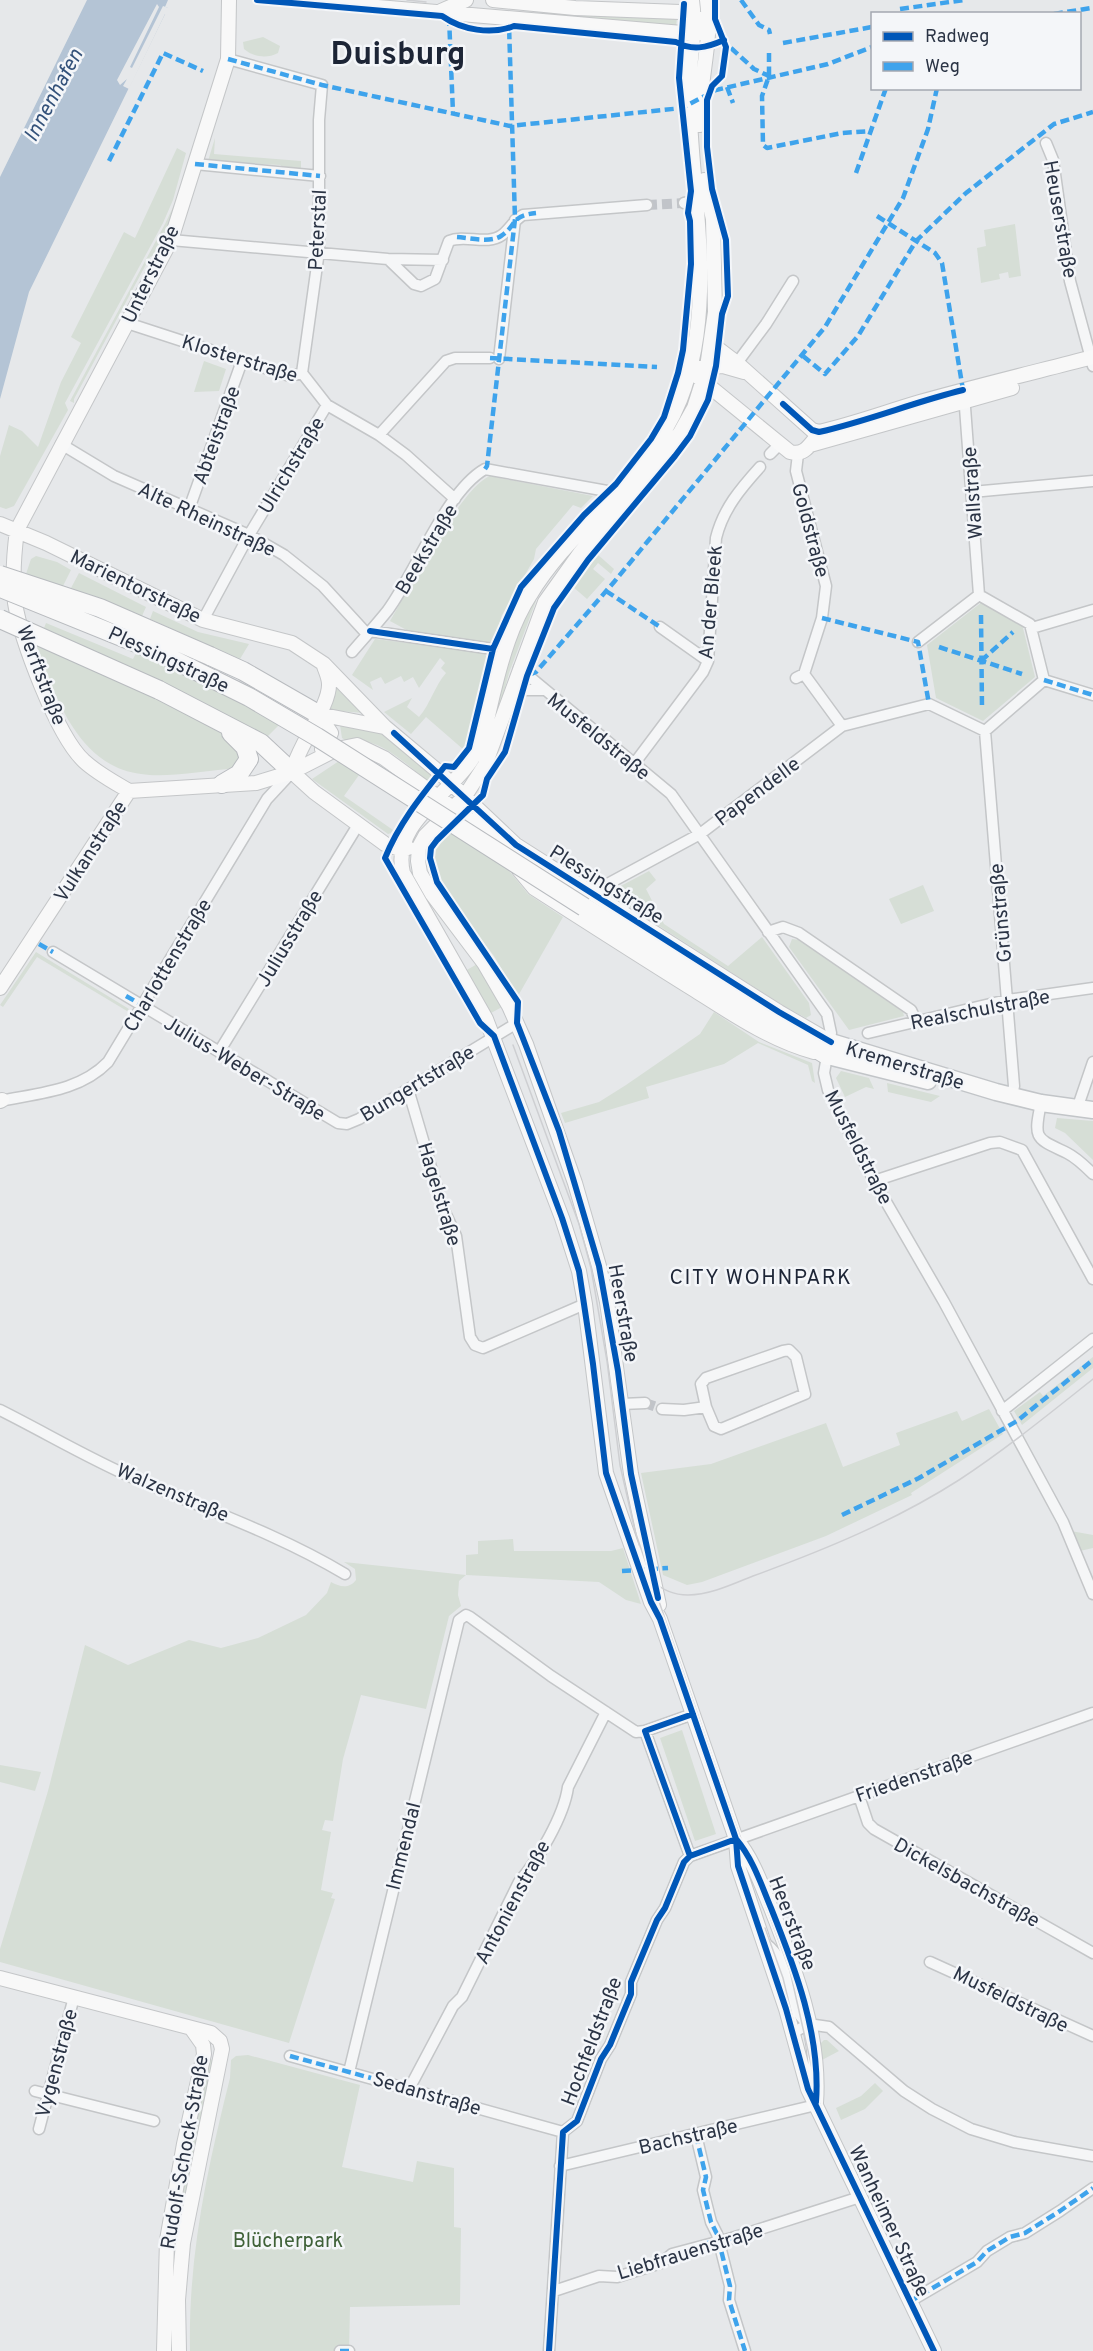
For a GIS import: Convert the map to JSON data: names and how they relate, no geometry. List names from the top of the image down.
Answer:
{
  "streets": {
    "highway": ["Plessingstraße"],
    "main road": [
      "Unterstraße",
      "Marientorstraße",
      "Werftstraße",
      "Vulkanstraße",
      "Kremerstraße",
      "Heerstraße",
      "Rudolf-Schock-Straße",
      "Wanheimer Straße"
    ],
    "street": [
      "Heuserstraße",
      "Peterstal",
      "Klosterstraße",
      "Abteistraße",
      "Ulrichstraße",
      "Wallstraße",
      "Alte Rheinstraße",
      "Goldstraße",
      "Beekstraße",
      "An der Bleek",
      "Musfeldstraße",
      "Papendelle",
      "Grünstraße",
      "Juliusstraße",
      "Charlottenstraße",
      "Realschulstraße",
      "Julius-Weber-Straße",
      "Bungertstraße",
      "Hagelstraße",
      "Walzenstraße",
      "Friedenstraße",
      "Immendal",
      "Dickelsbachstraße",
      "Antonienstraße",
      "Hochfeldstraße",
      "Vygenstraße",
      "Sedanstraße",
      "Bachstraße",
      "Liebfrauenstraße"
    ]
  },
  "crossings": [
    ["Peterstal", "Unterstraße"],
    ["Peterstal", "Klosterstraße"],
    ["Unterstraße", "Klosterstraße"],
    ["Unterstraße", "Alte Rheinstraße"],
    ["Unterstraße", "Marientorstraße"],
    ["Unterstraße", "Werftstraße"],
    ["Klosterstraße", "Abteistraße"],
    ["Klosterstraße", "Ulrichstraße"],
    ["Klosterstraße", "Beekstraße"],
    ["Abteistraße", "Alte Rheinstraße"],
    ["Ulrichstraße", "Alte Rheinstraße"],
    ["Ulrichstraße", "Marientorstraße"],
    ["Alte Rheinstraße", "Beekstraße"],
    ["Goldstraße", "Papendelle"],
    ["Marientorstraße", "Plessingstraße"],
    ["Marientorstraße", "Werftstraße"],
    ["An der Bleek", "Musfeldstraße"],
    ["Plessingstraße", "Musfeldstraße"],
    ["Plessingstraße", "Papendelle"],
    ["Plessingstraße", "Kremerstraße"],
    ["Werftstraße", "Vulkanstraße"],
    ["Musfeldstraße", "Papendelle"],
    ["Musfeldstraße", "Kremerstraße"],
    ["Papendelle", "Grünstraße"],
    ["Vulkanstraße", "Charlottenstraße"],
    ["Grünstraße", "Realschulstraße"],
    ["Grünstraße", "Kremerstraße"],
    ["Juliusstraße", "Julius-Weber-Straße"],
    ["Charlottenstraße", "Julius-Weber-Straße"],
    ["Julius-Weber-Straße", "Bungertstraße"],
    ["Bungertstraße", "Hagelstraße"],
    ["Bungertstraße", "Heerstraße"],
    ["Hagelstraße", "Heerstraße"],
    ["Heerstraße", "Friedenstraße"],
    ["Heerstraße", "Wanheimer Straße"],
    ["Friedenstraße", "Dickelsbachstraße"],
    ["Friedenstraße", "Hochfeldstraße"],
    ["Immendal", "Antonienstraße"],
    ["Immendal", "Sedanstraße"],
    ["Antonienstraße", "Sedanstraße"],
    ["Hochfeldstraße", "Sedanstraße"],
    ["Hochfeldstraße", "Bachstraße"],
    ["Hochfeldstraße", "Liebfrauenstraße"],
    ["Bachstraße", "Wanheimer Straße"],
    ["Wanheimer Straße", "Liebfrauenstraße"]
  ],
  "districts": ["Duisburg", "CITY WOHNPARK"],
  "water": ["Innenhafen"],
  "parks": ["Blücherpark"],
  "legend": ["Radweg", "Weg"]
}
